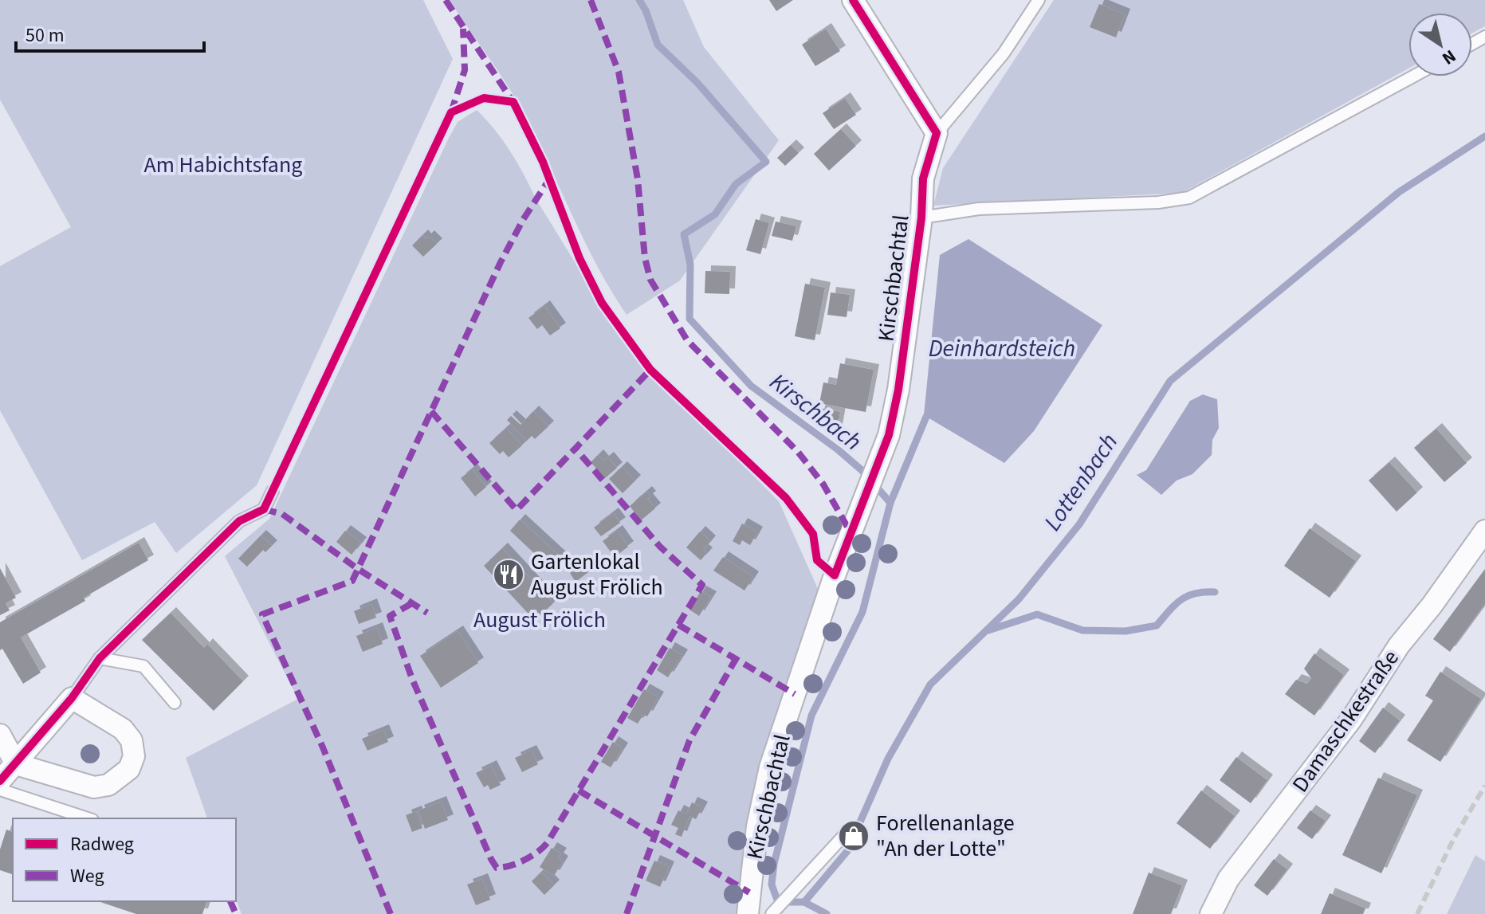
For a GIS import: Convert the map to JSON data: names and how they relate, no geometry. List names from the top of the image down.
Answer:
{
  "streets": {
    "street": ["Kirschbachtal", "Damaschkestraße"]
  },
  "water": ["Deinhardsteich", "Kirschbach", "Lottenbach"],
  "parks": ["Am Habichtsfang", "August Frölich"],
  "places": {
    "restaurant": ["Gartenlokal August Frölich"],
    "shop": ["Forellenanlage \"An der Lotte\""]
  },
  "legend": ["Radweg", "Weg"],
  "scale_bar": "50 m",
  "north": "bottom right"
}
